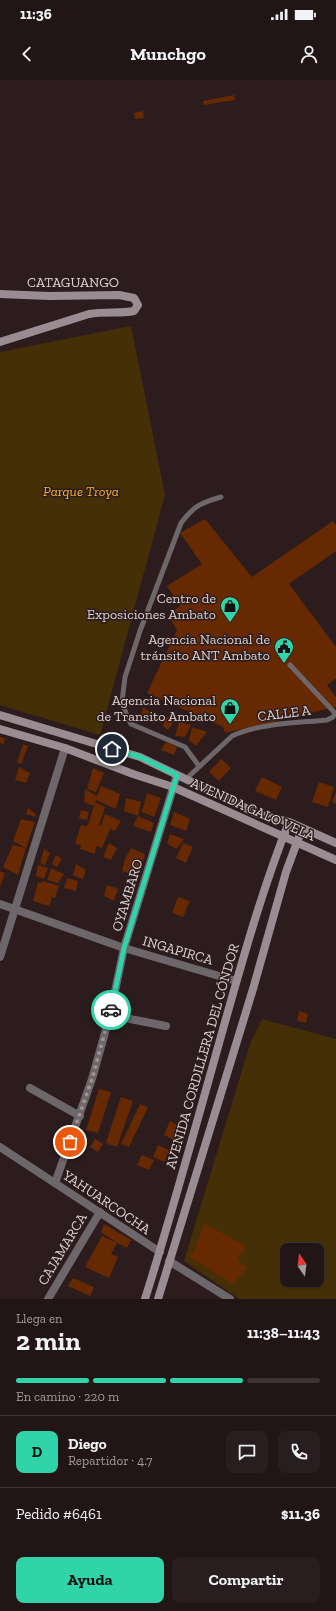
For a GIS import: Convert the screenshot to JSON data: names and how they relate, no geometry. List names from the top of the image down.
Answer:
{
  "streets": {
    "street": [
      "CATAGUANGO",
      "AVENIDA GALO VELA",
      "OYAMBARO",
      "INGAPIRCA",
      "AVENIDA CORDILLERA DEL CÓNDOR",
      "YAHUARCOCHA",
      "CAJAMARCA"
    ],
    "lane": ["CALLE A"]
  },
  "crossings": [
    ["CALLE A", "AVENIDA GALO VELA"],
    ["AVENIDA GALO VELA", "OYAMBARO"],
    ["AVENIDA GALO VELA", "AVENIDA CORDILLERA DEL CÓNDOR"],
    ["OYAMBARO", "INGAPIRCA"],
    ["OYAMBARO", "YAHUARCOCHA"],
    ["INGAPIRCA", "AVENIDA CORDILLERA DEL CÓNDOR"],
    ["AVENIDA CORDILLERA DEL CÓNDOR", "YAHUARCOCHA"],
    ["YAHUARCOCHA", "CAJAMARCA"]
  ],
  "parks": ["Parque Troya"],
  "places": {
    "shop": ["Centro de Exposiciones Ambato", "Agencia Nacional de Transito Ambato"],
    "public building": ["Agencia Nacional de tránsito ANT Ambato"]
  },
  "north": "top",
  "page": {
    "status": "11:36",
    "header": "Munchgo",
    "heading": ["2 min", "Llega en", "11:38–11:43"],
    "panel": [
      "Diego",
      "Repartidor · 4.7",
      "Pedido #6461",
      "$11.36"
    ],
    "bar": "En camino · 220 m",
    "round": "D",
    "buttons": ["Ayuda", "Compartir"]
  }
}
